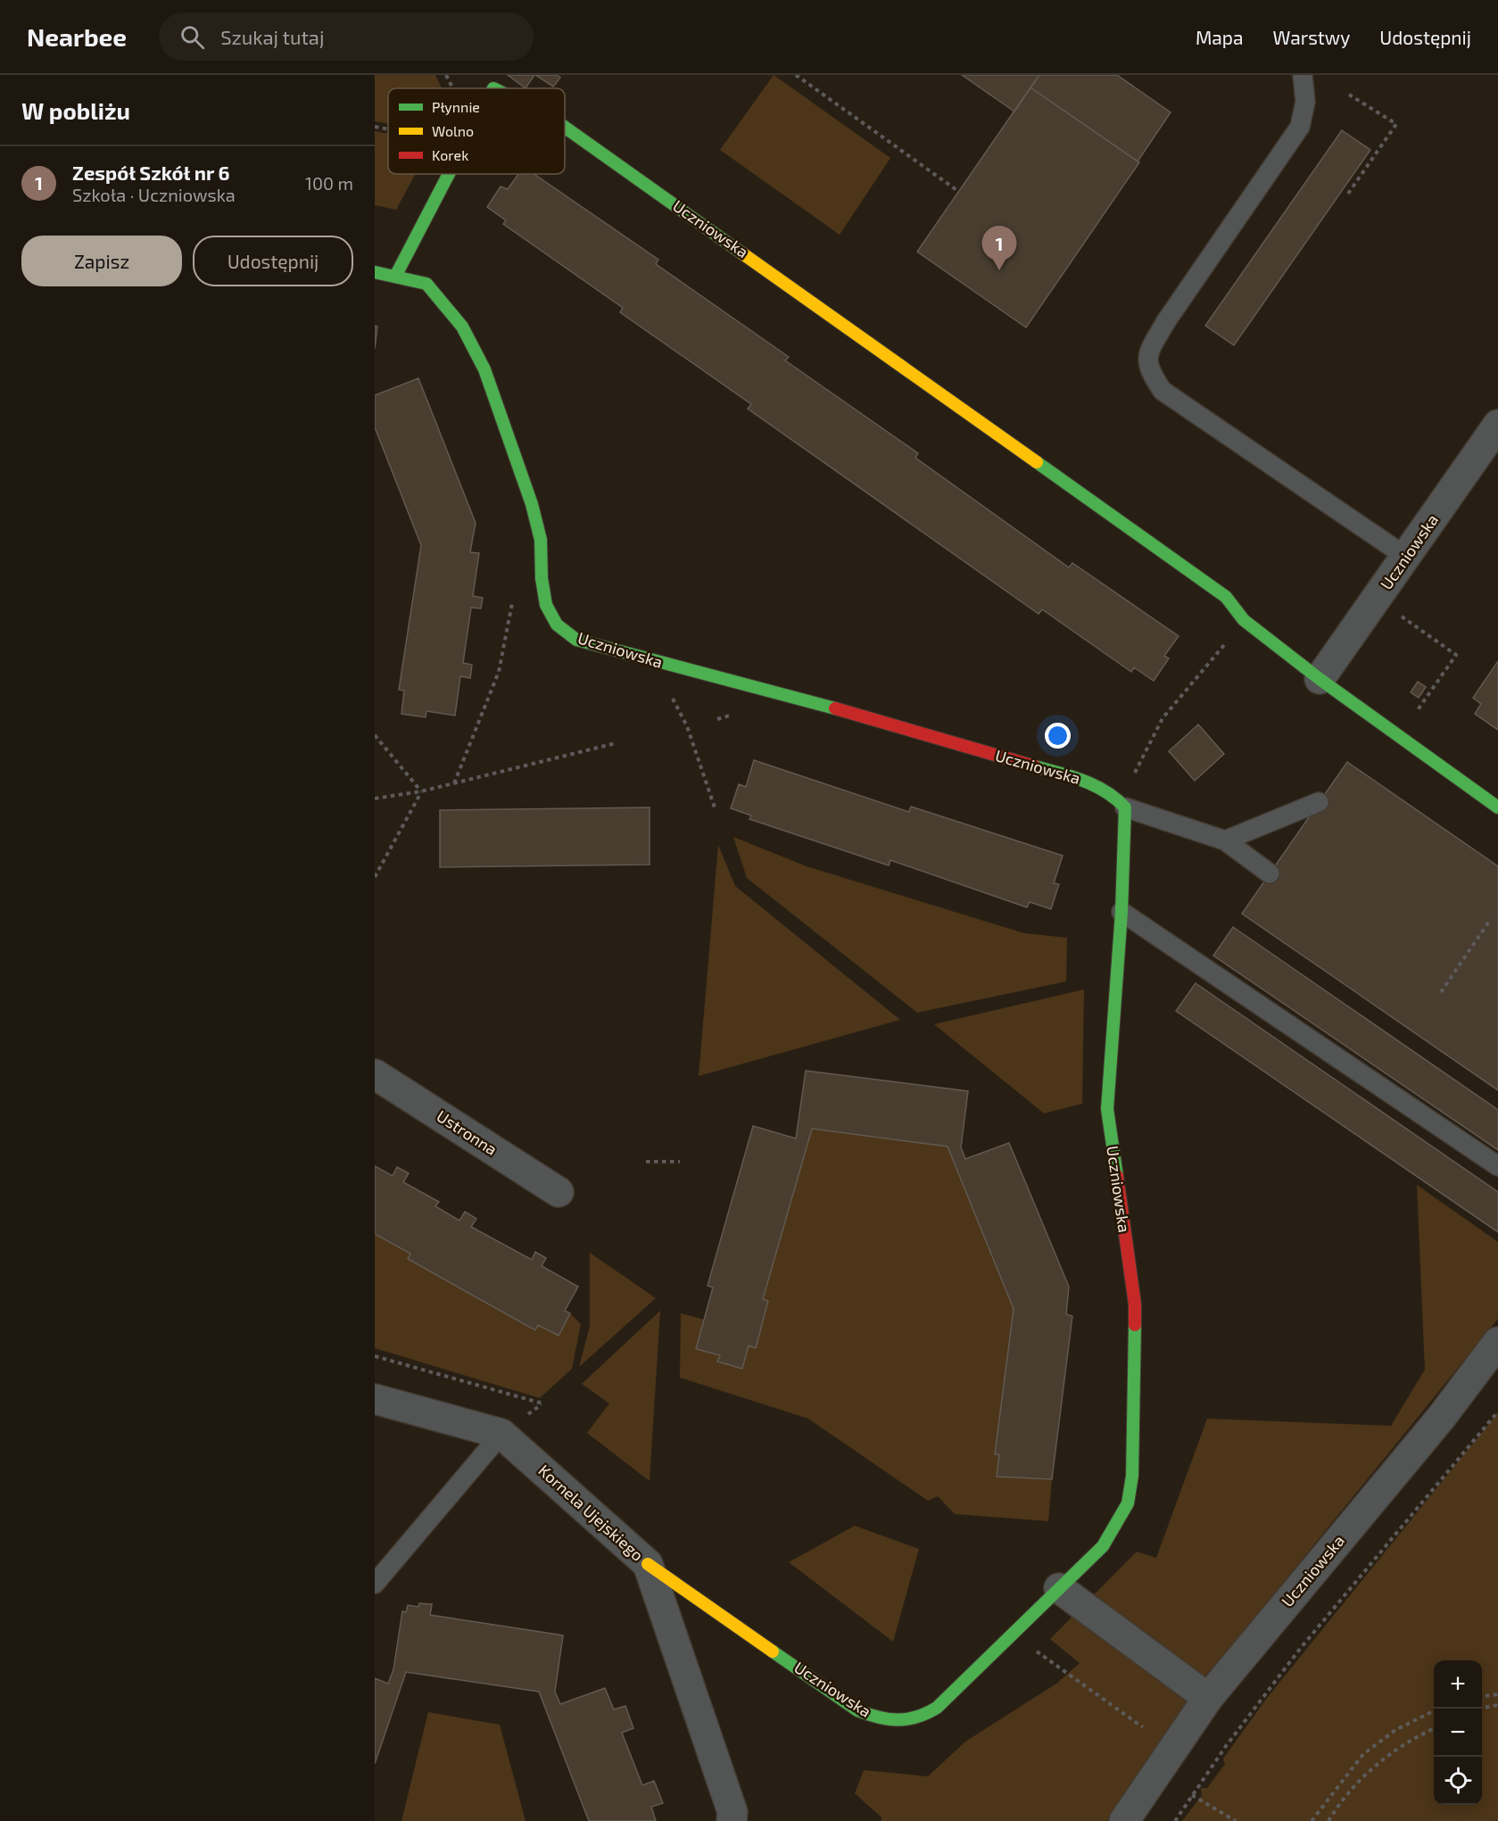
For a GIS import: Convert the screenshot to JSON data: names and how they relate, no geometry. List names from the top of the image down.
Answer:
{
  "streets": {
    "street": ["Uczniowska", "Ustronna", "Kornela Ujejskiego"]
  },
  "crossings": [
    ["Uczniowska", "Kornela Ujejskiego"]
  ],
  "legend": ["Płynnie", "Wolno", "Korek"],
  "page": {
    "header": "Nearbee",
    "search": "Szukaj tutaj",
    "nav": ["Mapa", "Warstwy", "Udostępnij"],
    "heading": "W pobliżu",
    "list": [
      {
        "mark": "1",
        "name": "Zespół Szkół nr 6",
        "note": "Szkoła · Uczniowska",
        "value": "100 m"
      }
    ],
    "buttons": ["Zapisz", "Udostępnij"],
    "pins": "1",
    "map_buttons": ["+", "−"]
  }
}
